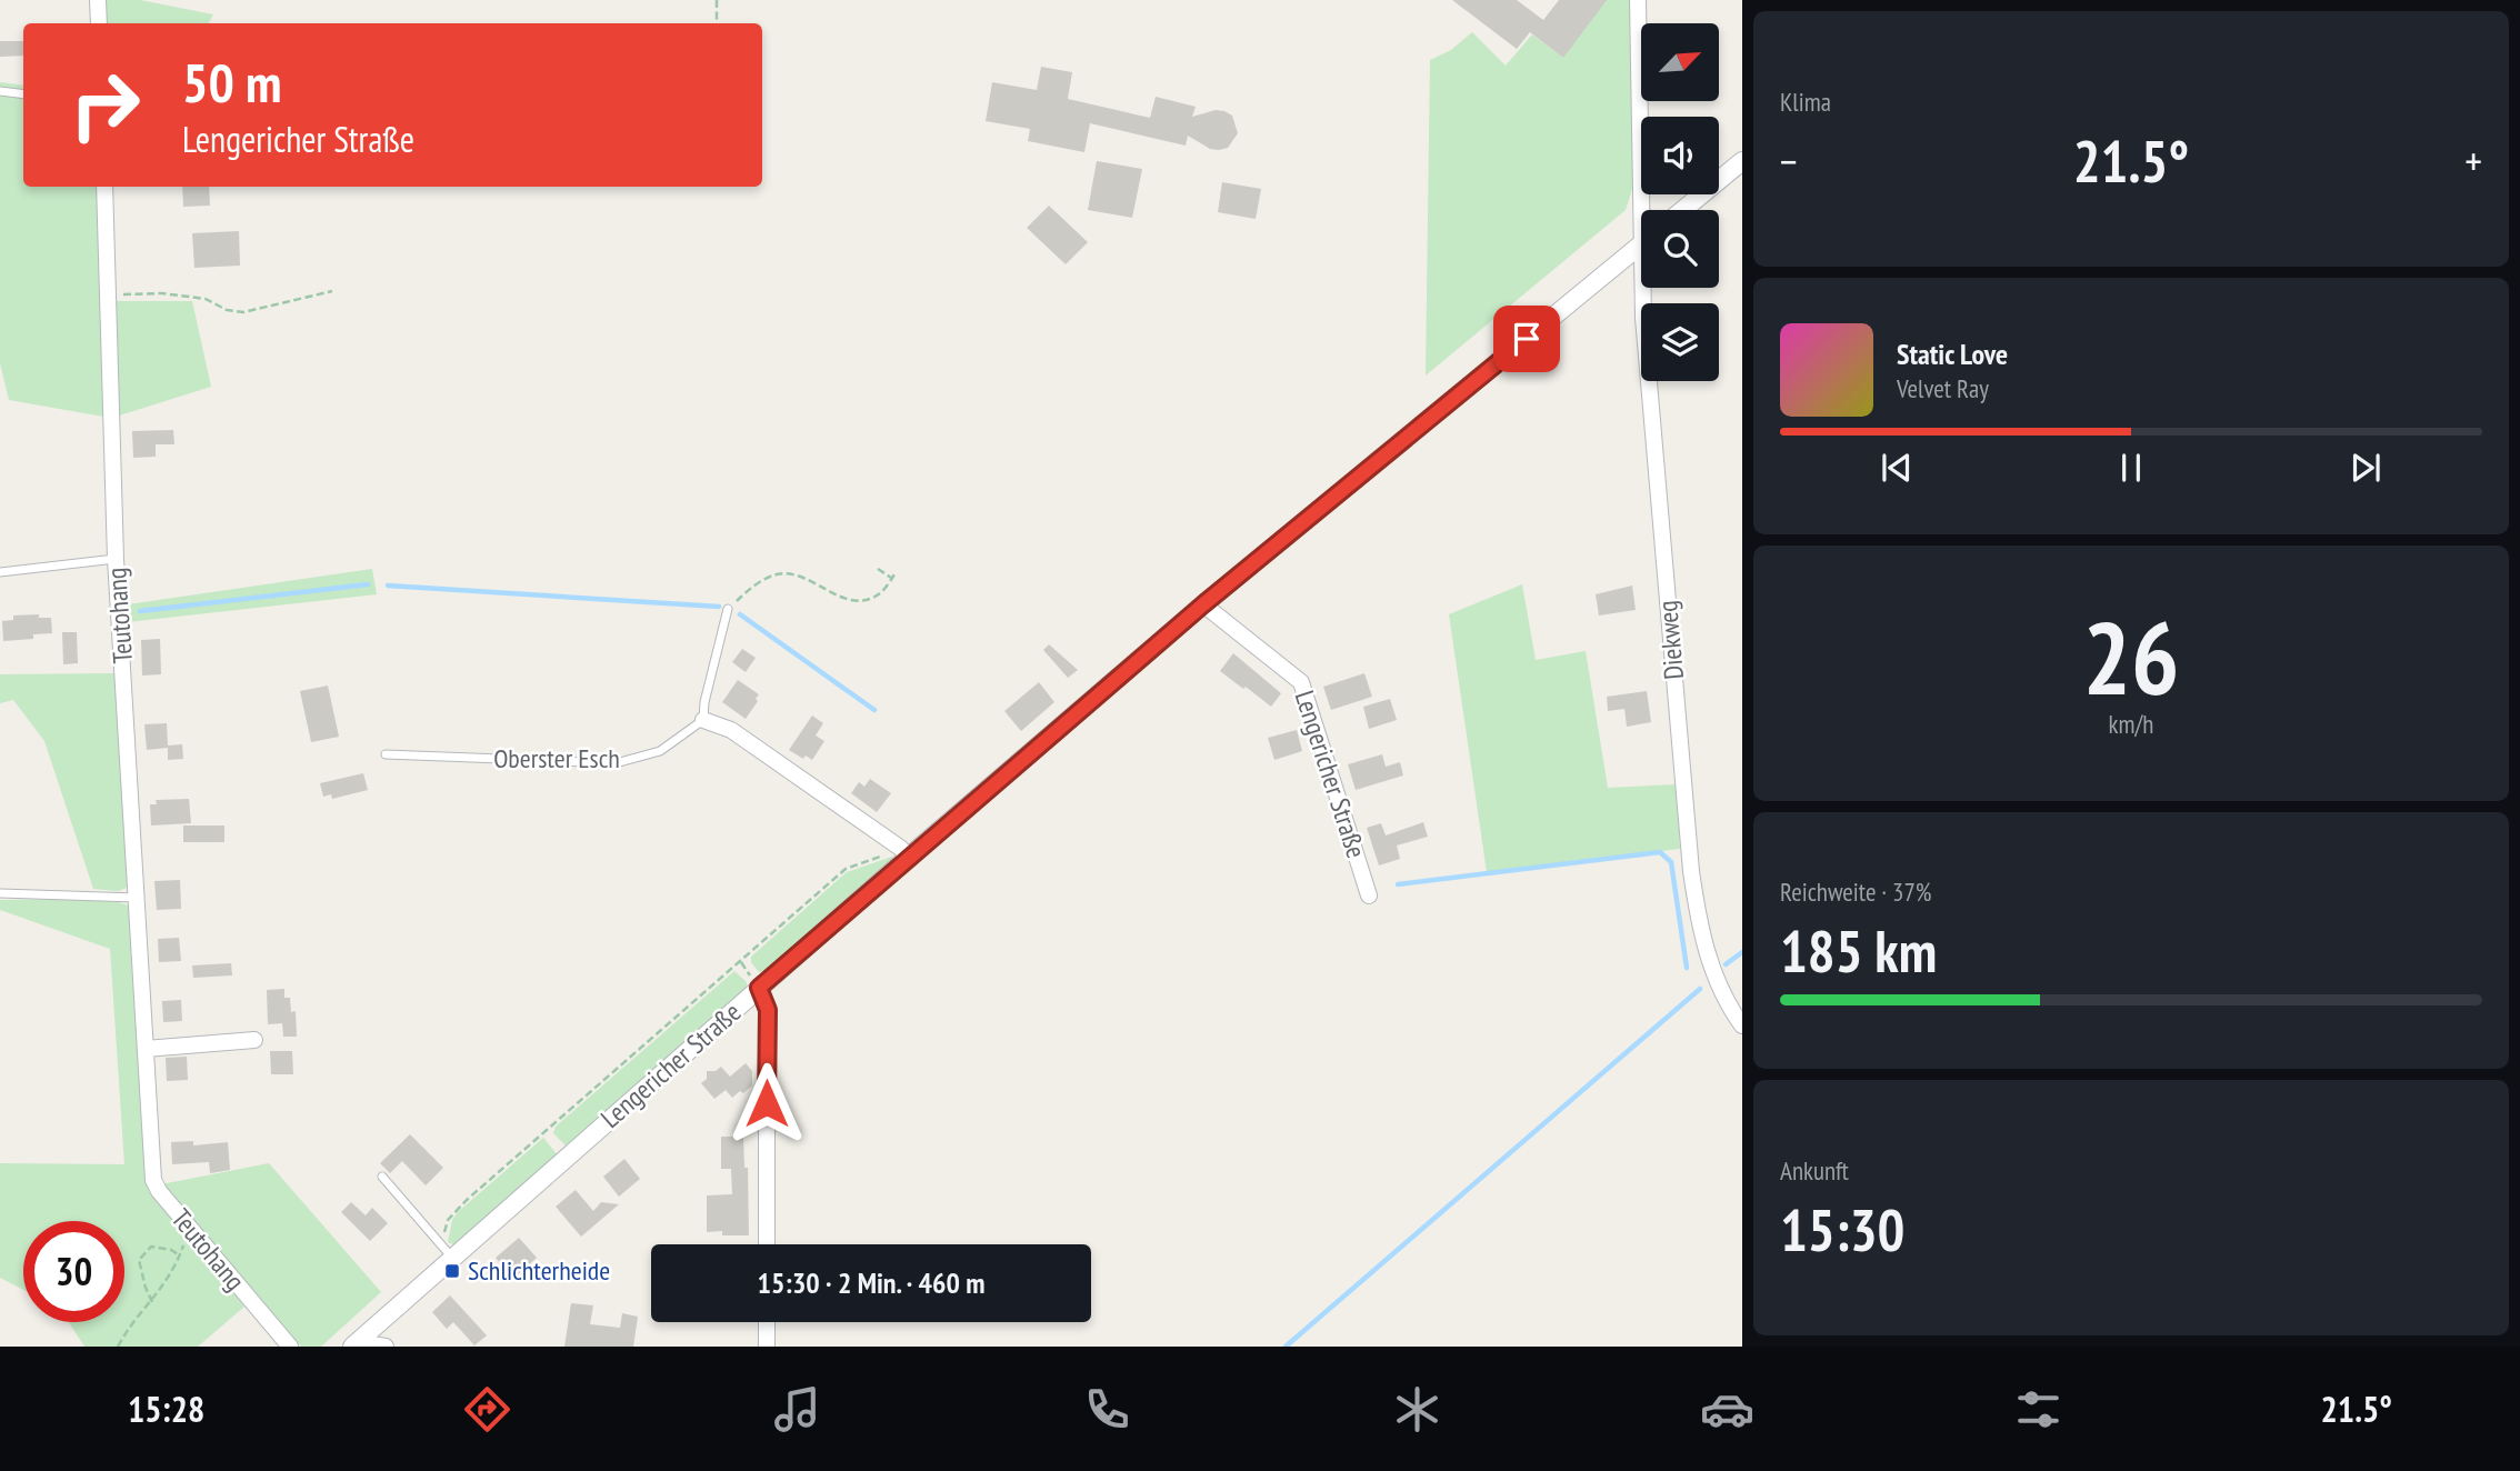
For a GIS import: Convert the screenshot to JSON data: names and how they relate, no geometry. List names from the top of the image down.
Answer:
{
  "streets": {
    "street": ["Teutohang", "Diekweg", "Lengericher Straße"],
    "lane": ["Oberster Esch"]
  },
  "places": {
    "transit": ["Schlichterheide"]
  },
  "north": "top right",
  "page": {
    "tile": [
      "Klima",
      ["26", "km/h"],
      ["Reichweite · 37%", "185 km"],
      ["Ankunft", "15:30"]
    ],
    "turn": ["50 m", "Lengericher Straße"],
    "heat": ["−", "21.5°", "+"],
    "song": ["Static Love", "Velvet Ray"],
    "limit": "30",
    "trip": "15:30 · 2 Min. · 460 m",
    "tabs": ["15:28", "21.5°"]
  }
}
